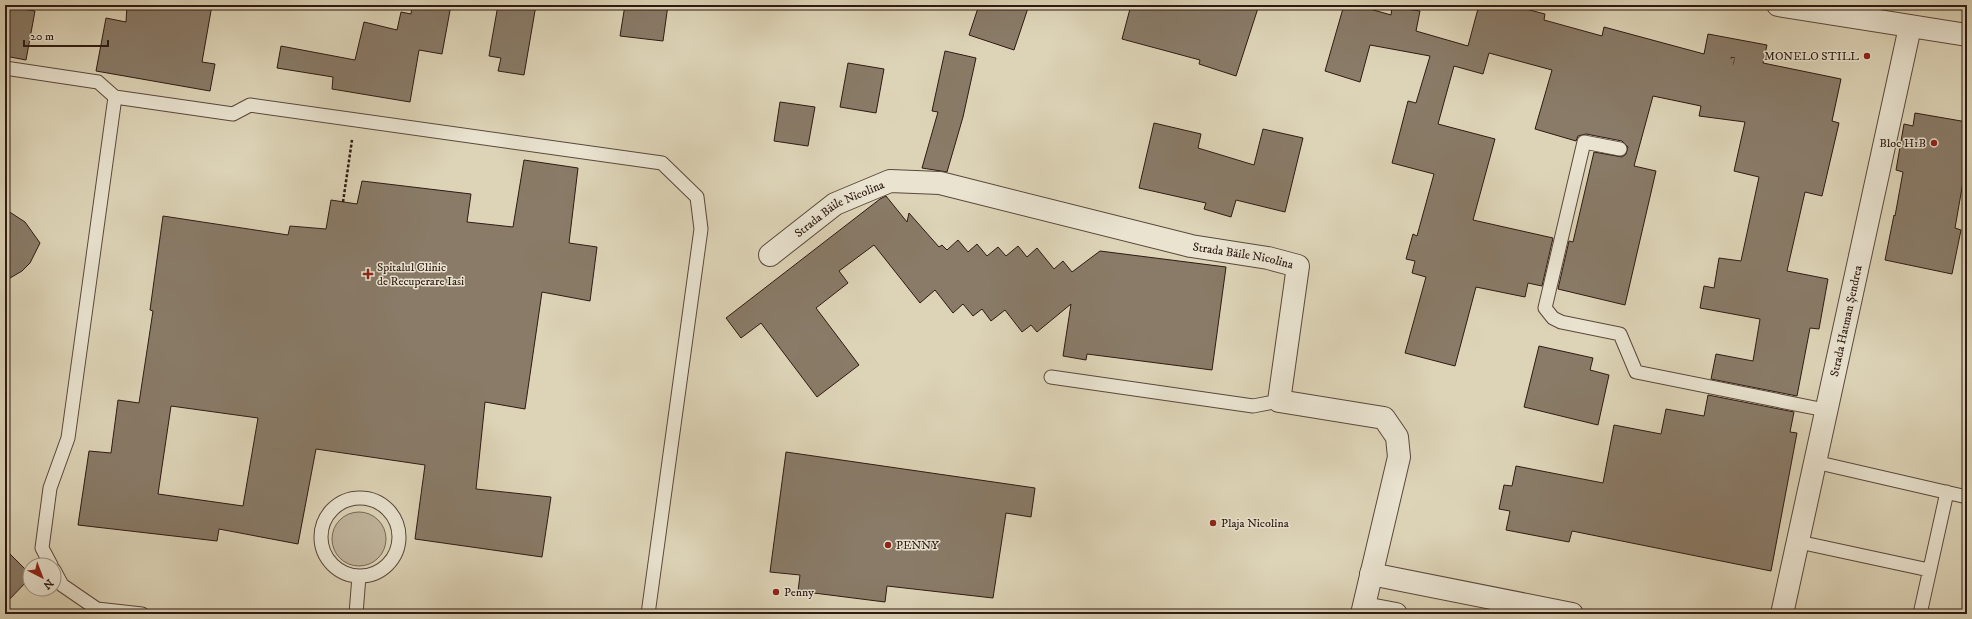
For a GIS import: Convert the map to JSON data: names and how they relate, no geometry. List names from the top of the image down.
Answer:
{
  "streets": {
    "street": ["Strada Băile Nicolina", "Strada Hatman Șendrea"]
  },
  "places": {
    "other": [
      "MONELO STILL",
      "Bloc H1B",
      "Plaja Nicolina",
      "PENNY",
      "Penny"
    ],
    "health": ["Spitalul Clinic de Recuperare Iasi"]
  },
  "house_numbers": ["7"],
  "scale_bar": "20 m",
  "north": "bottom right"
}
